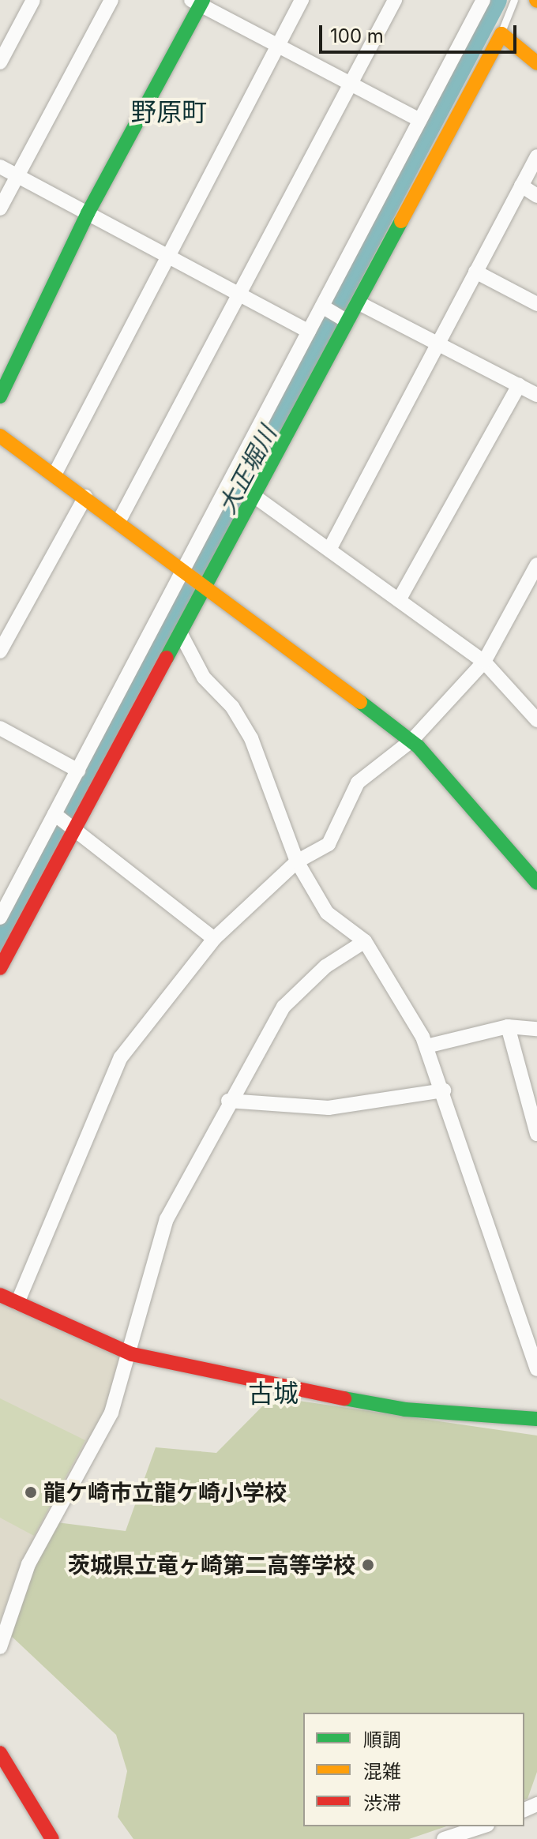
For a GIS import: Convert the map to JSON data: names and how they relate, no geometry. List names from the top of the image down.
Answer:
{
  "districts": ["野原町", "古城"],
  "water": ["大正堀川"],
  "places": ["龍ケ崎市立龍ケ崎小学校", "茨城県立竜ヶ崎第二高等学校"],
  "legend": ["順調", "混雑", "渋滞"],
  "scale_bar": "100 m"
}
